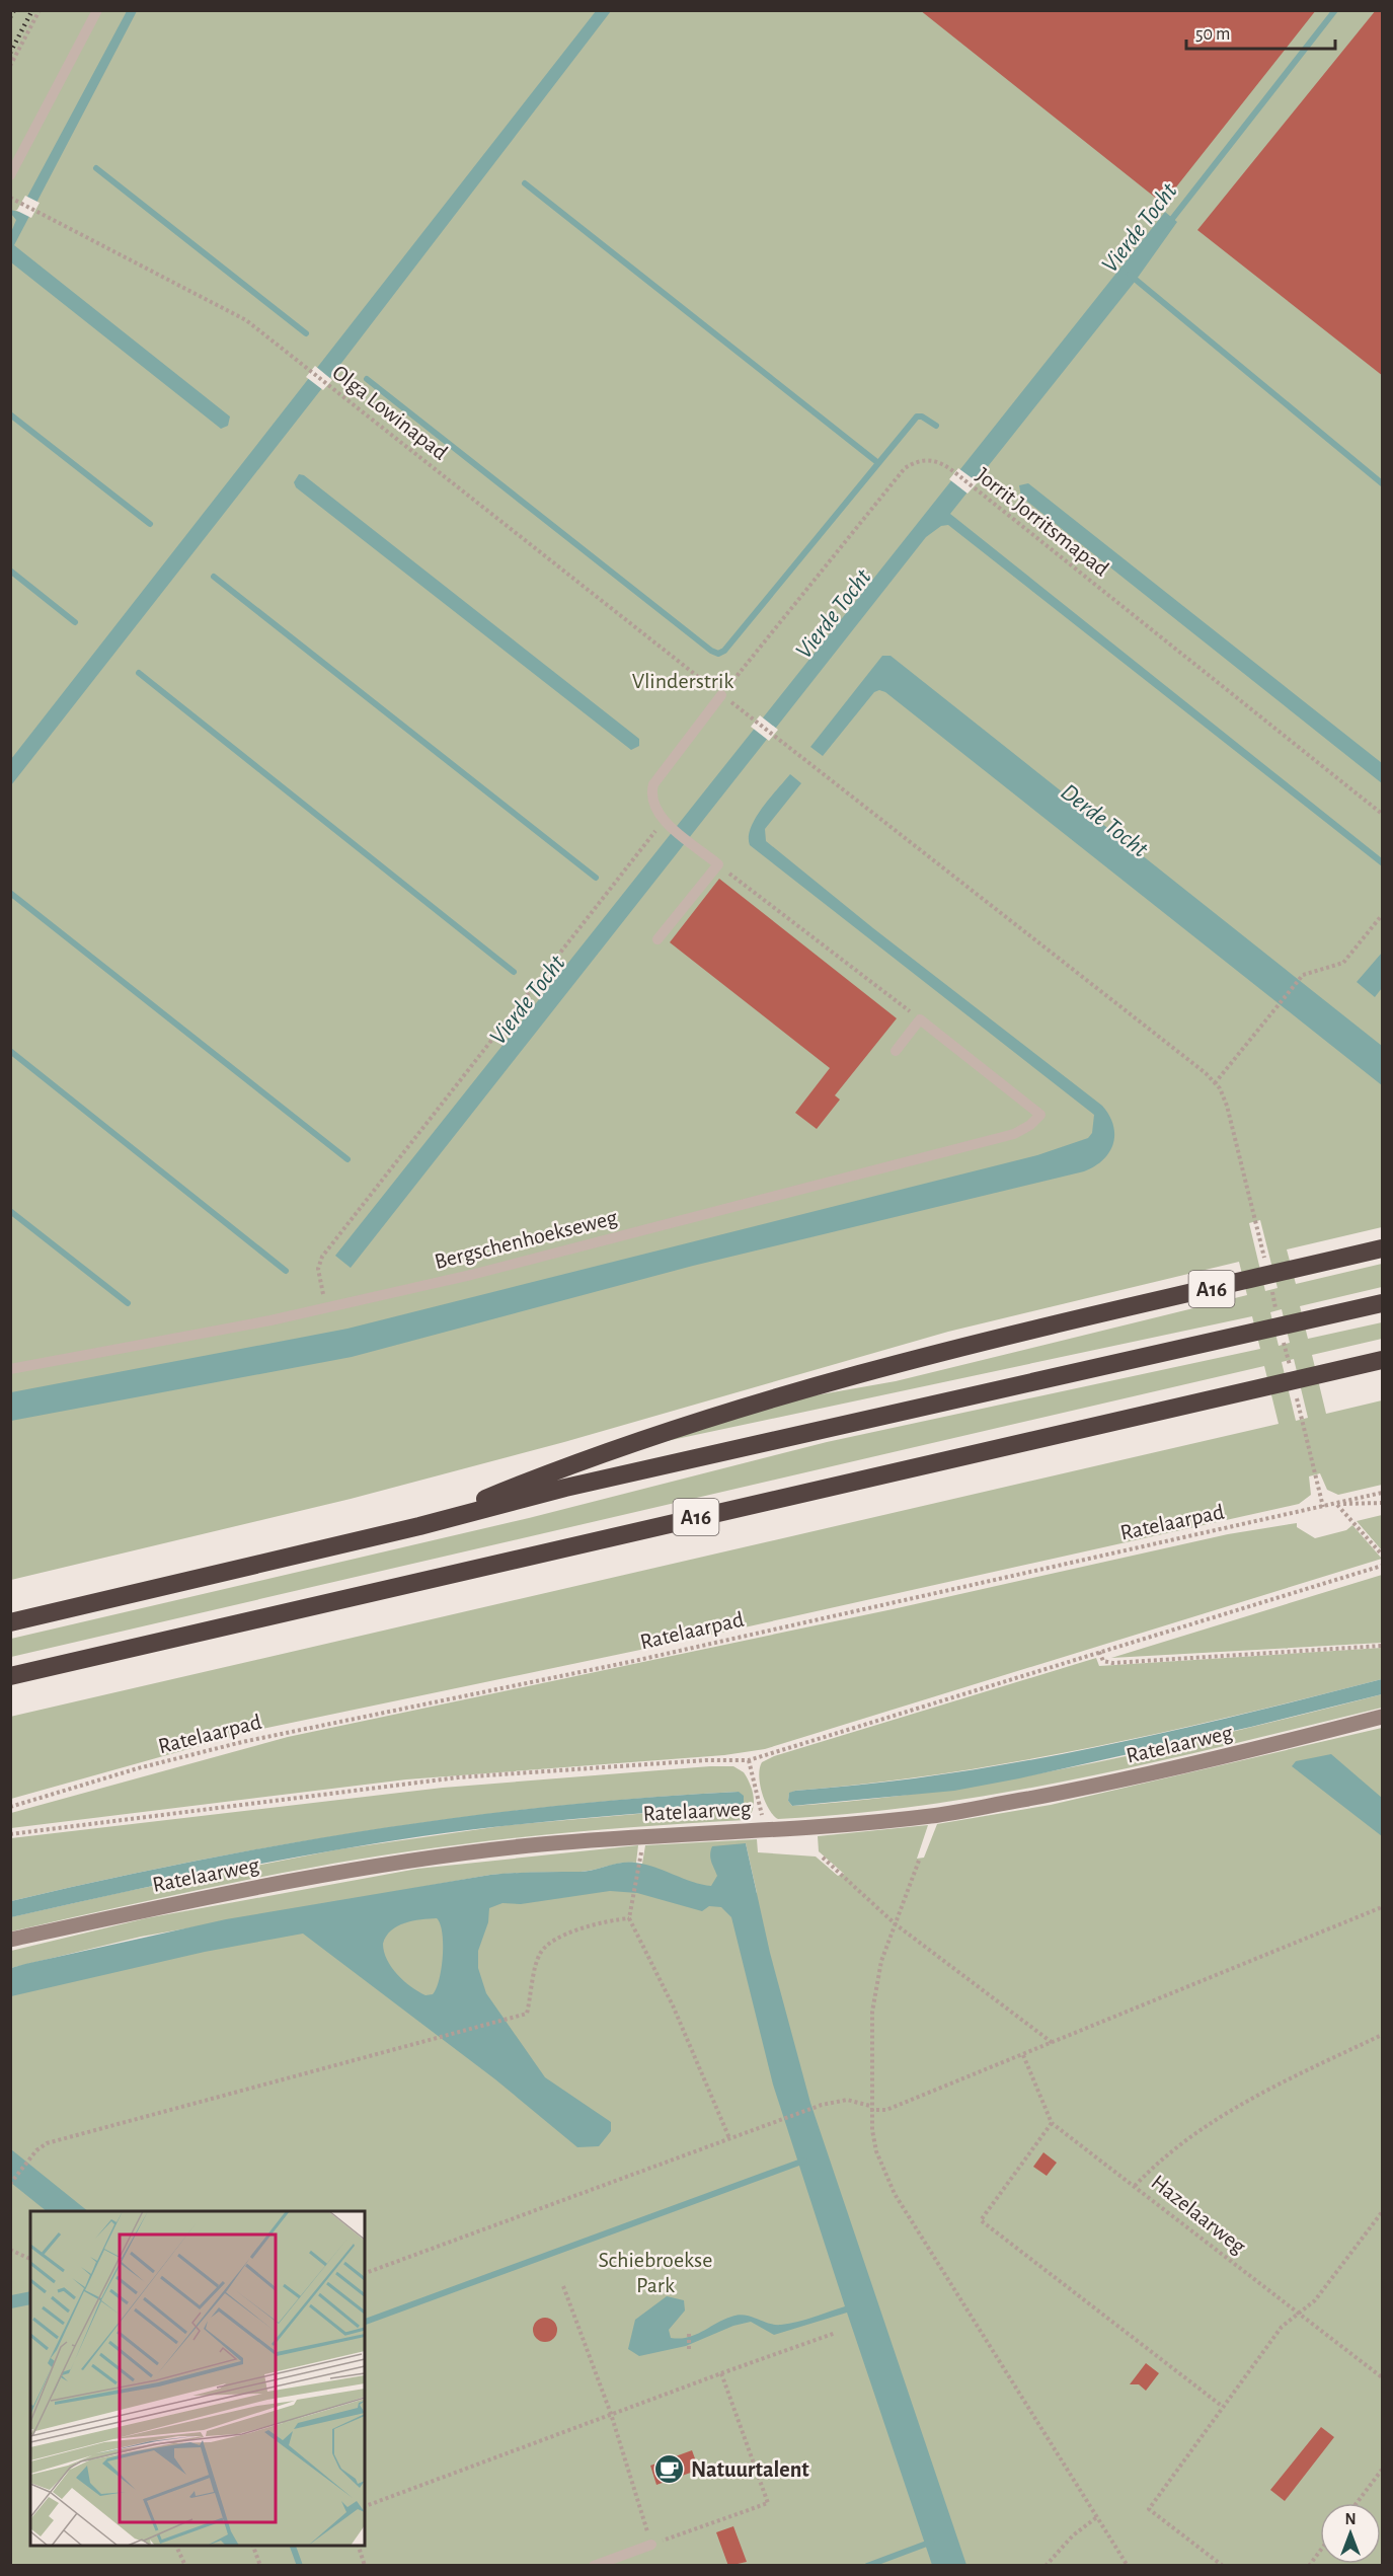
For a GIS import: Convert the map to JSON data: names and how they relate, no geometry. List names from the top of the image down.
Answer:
{
  "streets": {
    "highway": ["A16"],
    "street": ["Ratelaarweg"],
    "lane": ["Bergschenhoekseweg"],
    "path": [
      "Olga Lowinapad",
      "Jorrit Jorritsmapad",
      "Ratelaarpad",
      "Hazelaarweg"
    ]
  },
  "crossings": [
    ["Olga Lowinapad", "Jorrit Jorritsmapad"]
  ],
  "water": ["Vierde Tocht", "Derde Tocht"],
  "parks": ["Vlinderstrik", "Schiebroekse Park"],
  "places": {
    "cafe": ["Natuurtalent"]
  },
  "scale_bar": "50 m",
  "north": "top"
}
